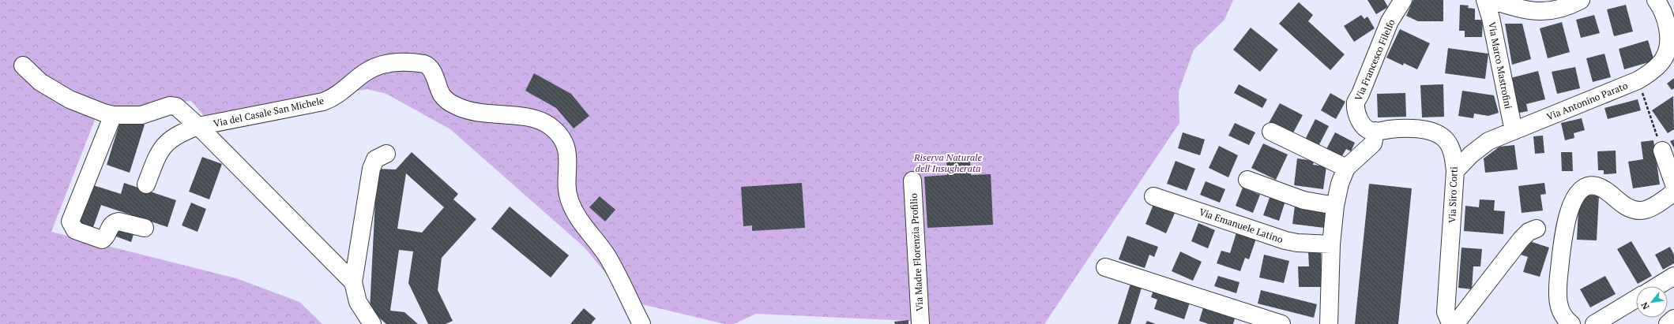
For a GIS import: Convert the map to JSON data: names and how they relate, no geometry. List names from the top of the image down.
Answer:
{
  "streets": {
    "street": [
      "Via Francesco Filelfo",
      "Via Marco Mastrofini",
      "Via Antonino Parato",
      "Via del Casale San Michele",
      "Via Siro Corti",
      "Via Emanuele Latino",
      "Via Madre Florenzia Profilio"
    ]
  },
  "crossings": [
    ["Via Francesco Filelfo", "Via Siro Corti"],
    ["Via Marco Mastrofini", "Via Antonino Parato"],
    ["Via Antonino Parato", "Via Siro Corti"]
  ],
  "parks": ["Riserva Naturale dell'Insugherata"],
  "north": "bottom left"
}
